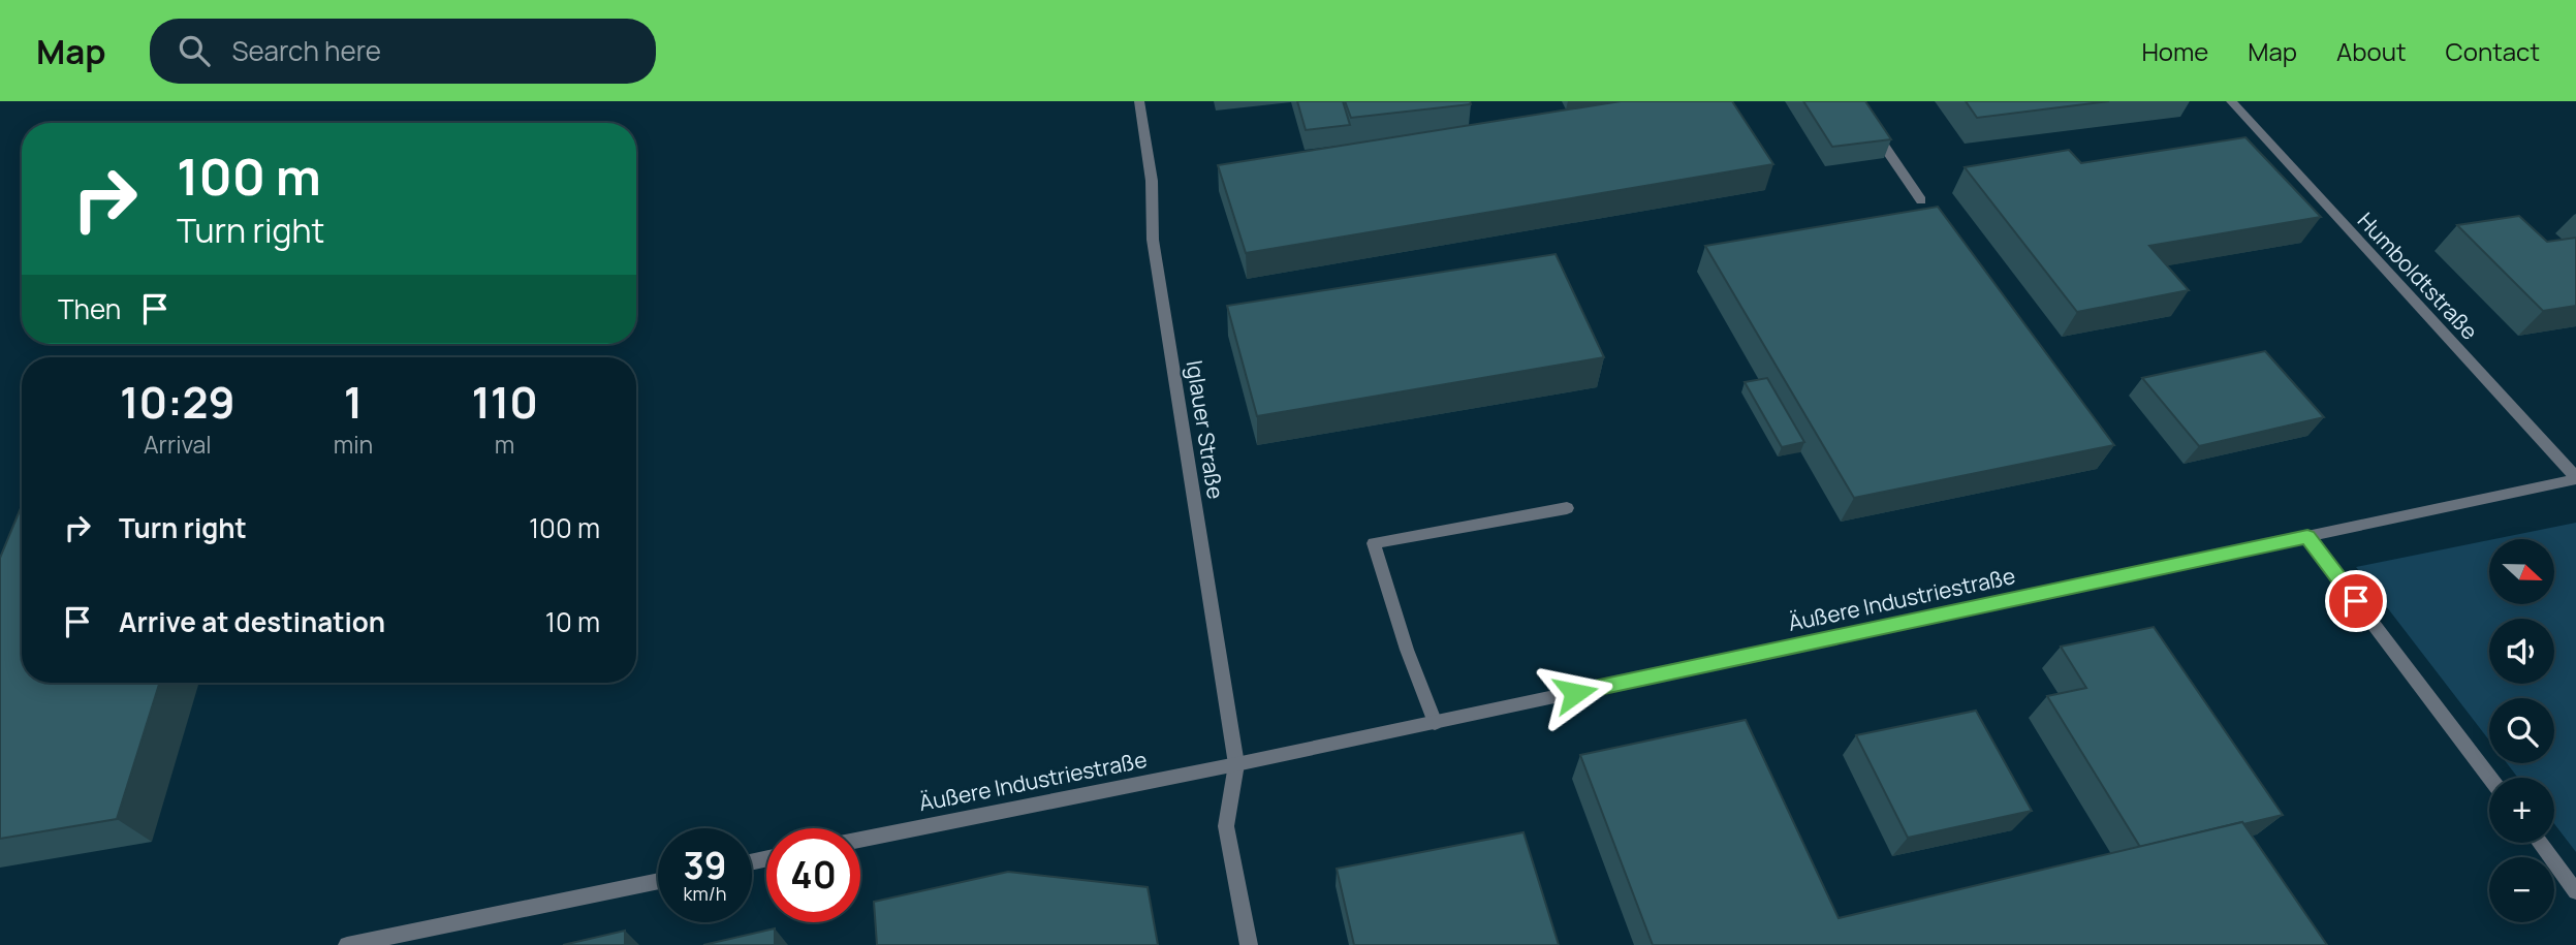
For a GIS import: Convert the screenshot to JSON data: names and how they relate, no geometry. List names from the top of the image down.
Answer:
{
  "streets": {
    "street": ["Humboldtstraße", "Iglauer Straße", "Äußere Industriestraße"]
  },
  "crossings": [
    ["Humboldtstraße", "Äußere Industriestraße"],
    ["Iglauer Straße", "Äußere Industriestraße"]
  ],
  "north": "right",
  "page": {
    "header": "Map",
    "search": "Search here",
    "nav": [
      "Home",
      "Map",
      "About",
      "Contact"
    ],
    "turn": ["100 m", "Turn right"],
    "then": "Then",
    "eta": [
      "10:29",
      "Arrival",
      "1",
      "min",
      "110",
      "m"
    ],
    "list": [
      {
        "name": "Turn right",
        "value": "100 m"
      },
      {
        "name": "Arrive at destination",
        "value": "10 m"
      }
    ],
    "map_buttons": ["+", "−"],
    "speed": "39 km/h",
    "limit": "40"
  }
}
